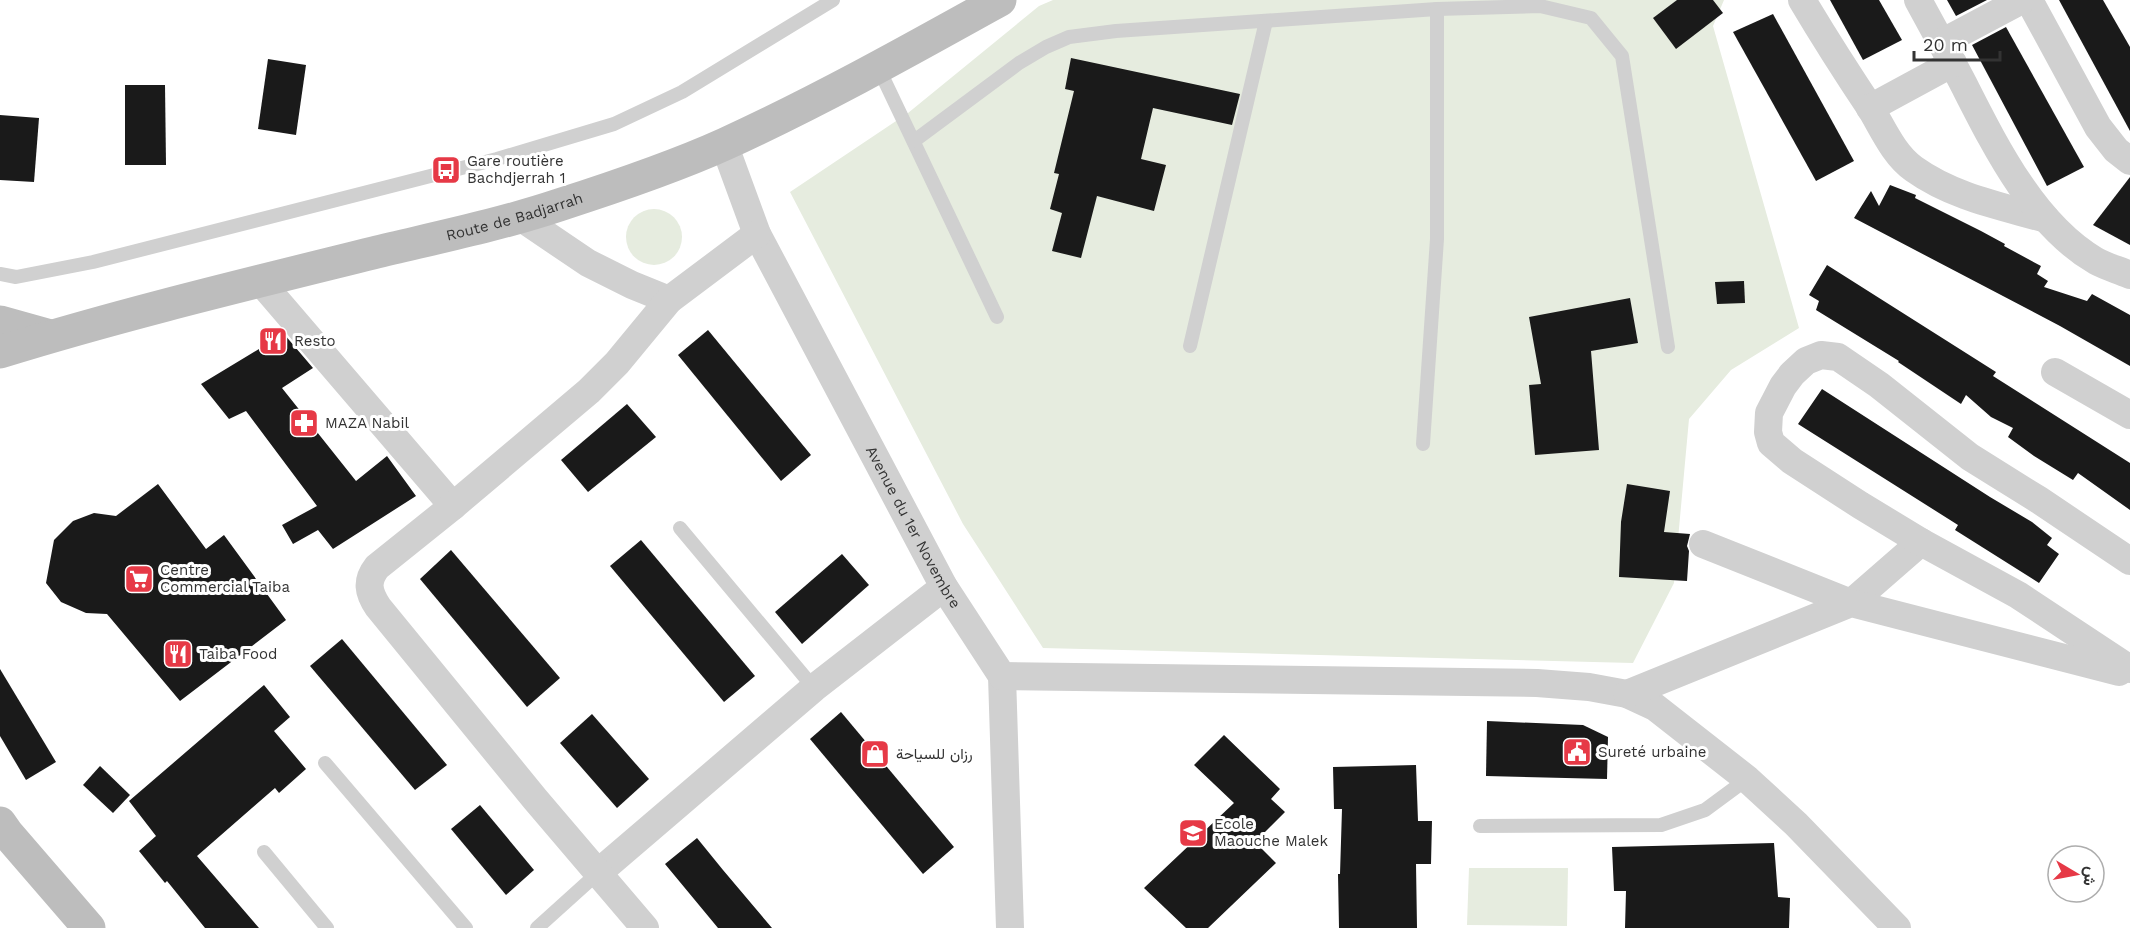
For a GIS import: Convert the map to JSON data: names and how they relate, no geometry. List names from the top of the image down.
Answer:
{
  "streets": {
    "main road": ["Route de Badjarrah"],
    "street": ["Avenue du 1er Novembre"]
  },
  "crossings": [
    ["Route de Badjarrah", "Avenue du 1er Novembre"]
  ],
  "places": {
    "bus stop": ["Gare routière Bachdjerrah 1"],
    "restaurant": ["Resto", "Taiba Food"],
    "pharmacy": ["MAZA Nabil"],
    "supermarket": ["Centre Commercial Taiba"],
    "public building": ["Sureté urbaine"],
    "shop": ["رزان للسياحة"],
    "school or university": ["Ecole Maouche Malek"]
  },
  "scale_bar": "20 m",
  "north": "right"
}
